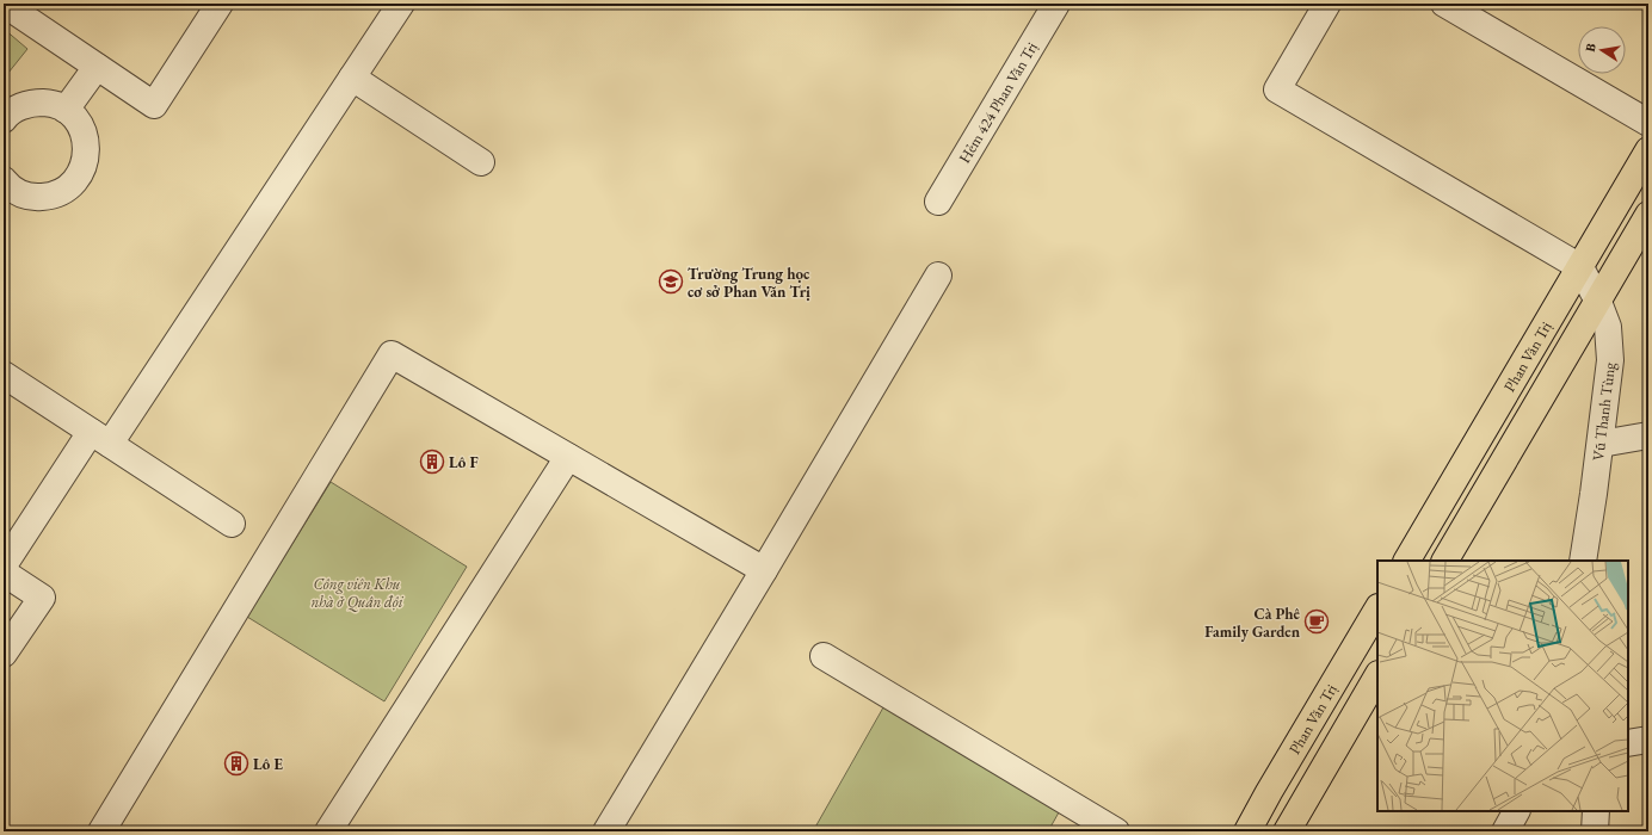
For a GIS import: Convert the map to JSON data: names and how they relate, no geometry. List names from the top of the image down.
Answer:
{
  "streets": {
    "main road": ["Phan Văn Trị"],
    "street": ["Hẻm 424 Phan Văn Trị", "Vũ Thanh Tùng"]
  },
  "crossings": [
    ["Phan Văn Trị", "Vũ Thanh Tùng"]
  ],
  "parks": ["Công viên Khu nhà ở Quân đội"],
  "places": {
    "school or university": ["Trường Trung học cơ sở Phan Văn Trị"],
    "building": ["Lô F", "Lô E"],
    "cafe": ["Cà Phê Family Garden"]
  },
  "north": "left"
}
